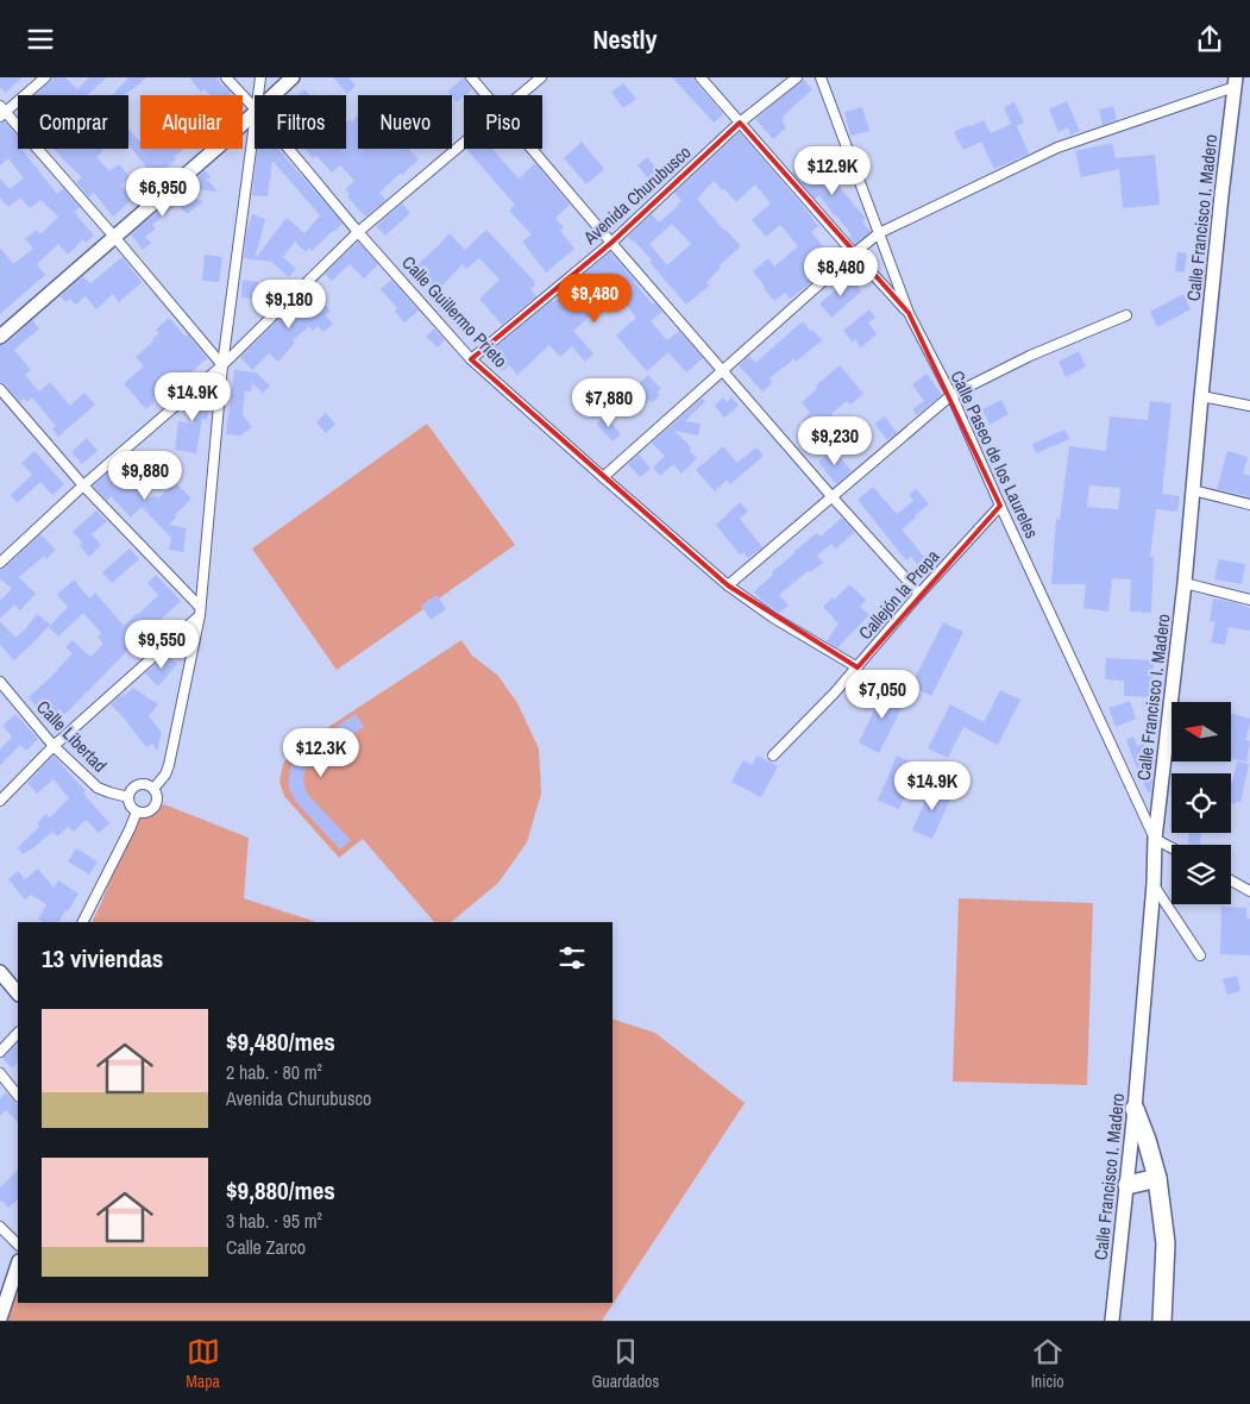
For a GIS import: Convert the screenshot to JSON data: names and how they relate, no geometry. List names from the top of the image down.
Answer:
{
  "streets": {
    "main road": ["Calle Francisco I. Madero"],
    "street": [
      "Avenida Churubusco",
      "Calle Guillermo Prieto",
      "Calle Paseo de los Laureles",
      "Callejón la Prepa",
      "Calle Libertad"
    ]
  },
  "crossings": [
    ["Avenida Churubusco", "Calle Guillermo Prieto"],
    ["Calle Francisco I. Madero", "Calle Paseo de los Laureles"],
    ["Calle Guillermo Prieto", "Callejón la Prepa"],
    ["Calle Paseo de los Laureles", "Callejón la Prepa"]
  ],
  "north": "left",
  "page": {
    "header": "Nestly",
    "chip": [
      "Comprar",
      "Alquilar",
      "Filtros",
      "Nuevo",
      "Piso"
    ],
    "price": [
      "$12.9K",
      "$6,950",
      "$8,480",
      "$9,480",
      "$9,180",
      "$14.9K",
      "$7,880",
      "$9,230",
      "$9,880",
      "$9,550",
      "$7,050",
      "$12.3K",
      "$14.9K"
    ],
    "heading": "13 viviendas",
    "list": [
      {
        "name": "$9,480/mes",
        "note": "2 hab. · 80 m² · Avenida Churubusco"
      },
      {
        "name": "$9,880/mes",
        "note": "3 hab. · 95 m² · Calle Zarco"
      }
    ],
    "tabs": ["Mapa", "Guardados", "Inicio"]
  }
}
